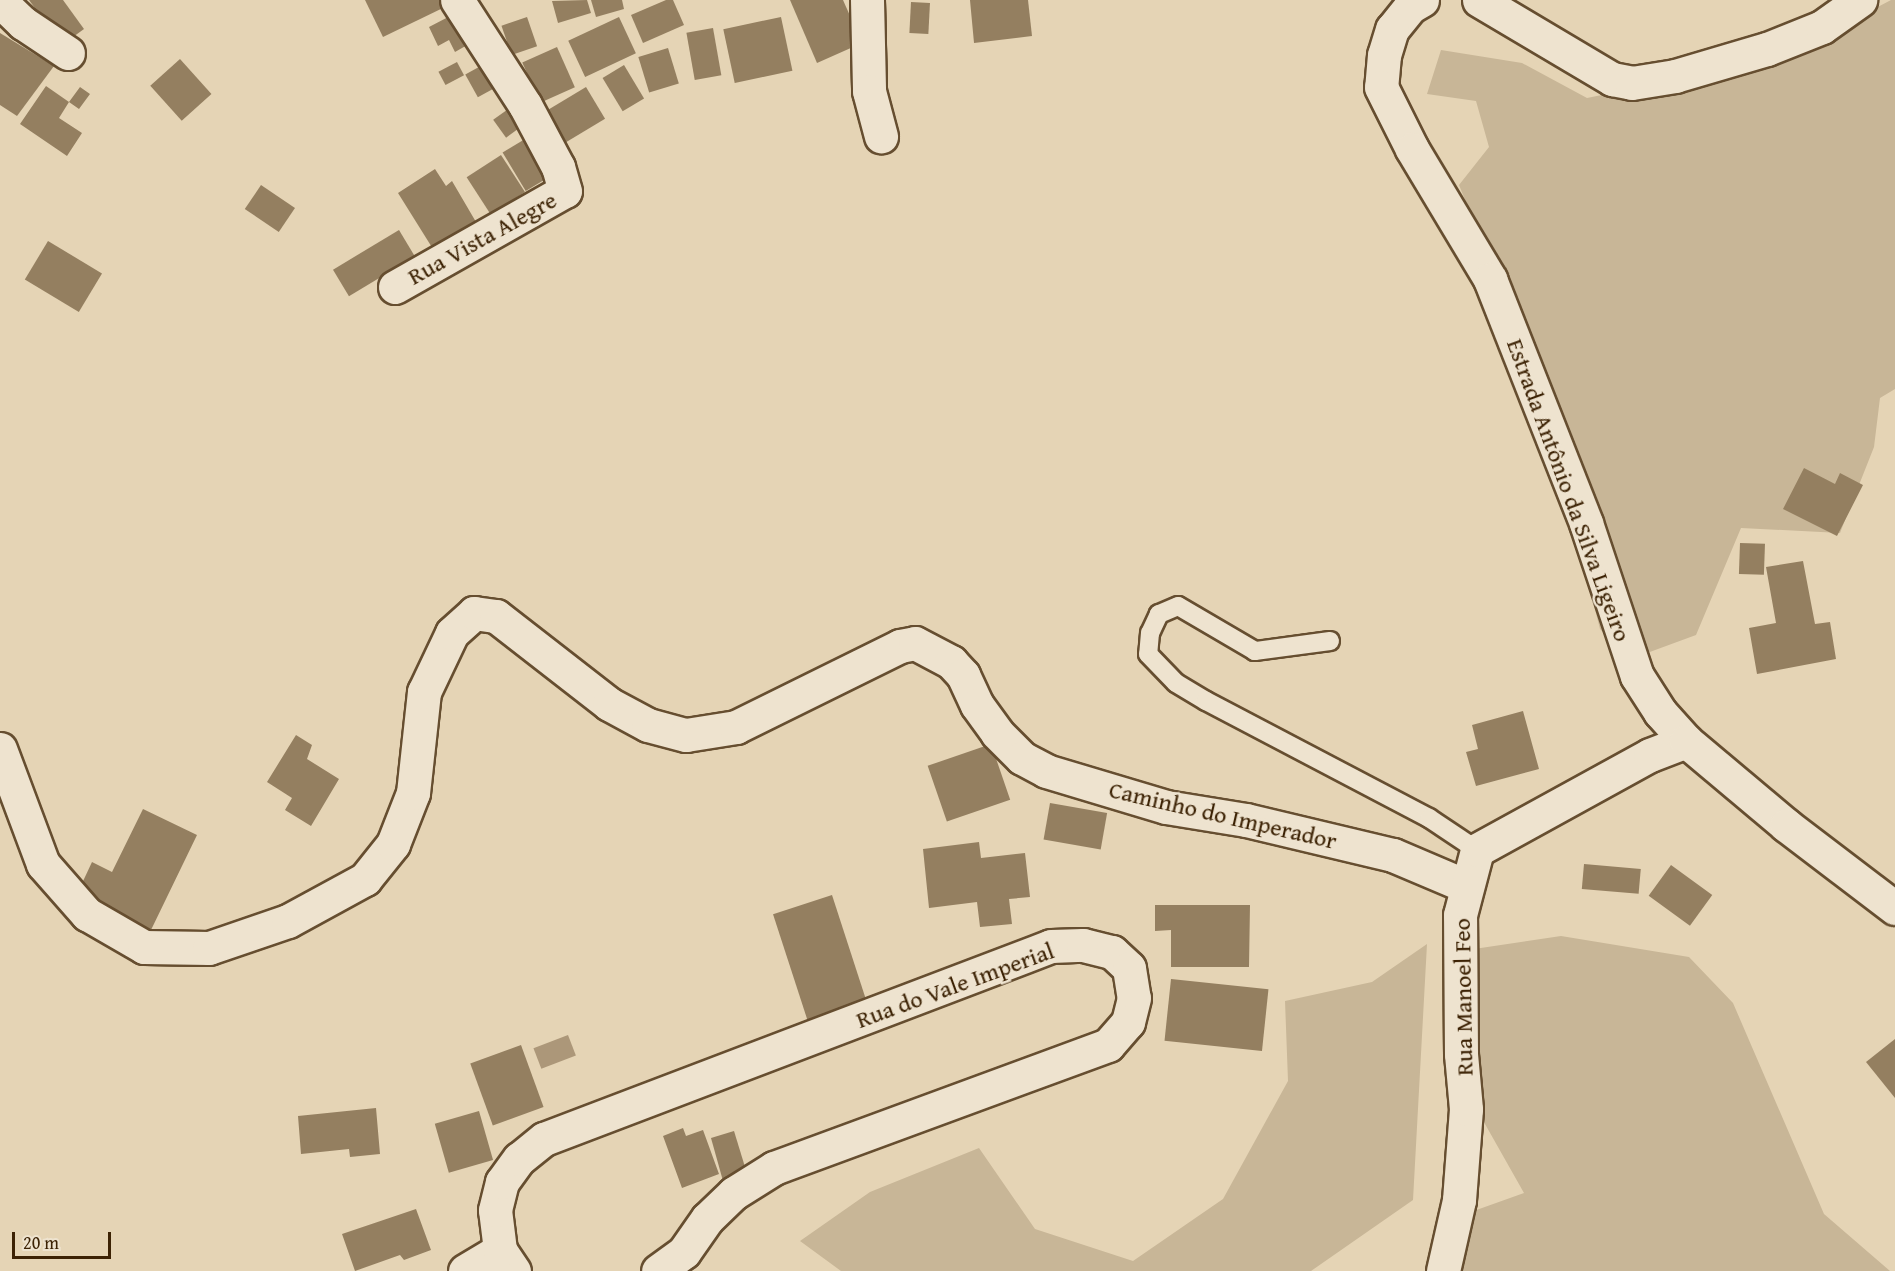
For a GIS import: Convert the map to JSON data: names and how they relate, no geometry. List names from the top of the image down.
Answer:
{
  "streets": {
    "street": [
      "Rua Vista Alegre",
      "Estrada Antônio da Silva Ligeiro",
      "Caminho do Imperador",
      "Rua do Vale Imperial",
      "Rua Manoel Feo"
    ]
  },
  "crossings": [
    ["Caminho do Imperador", "Rua Manoel Feo"]
  ],
  "scale_bar": "20 m"
}
